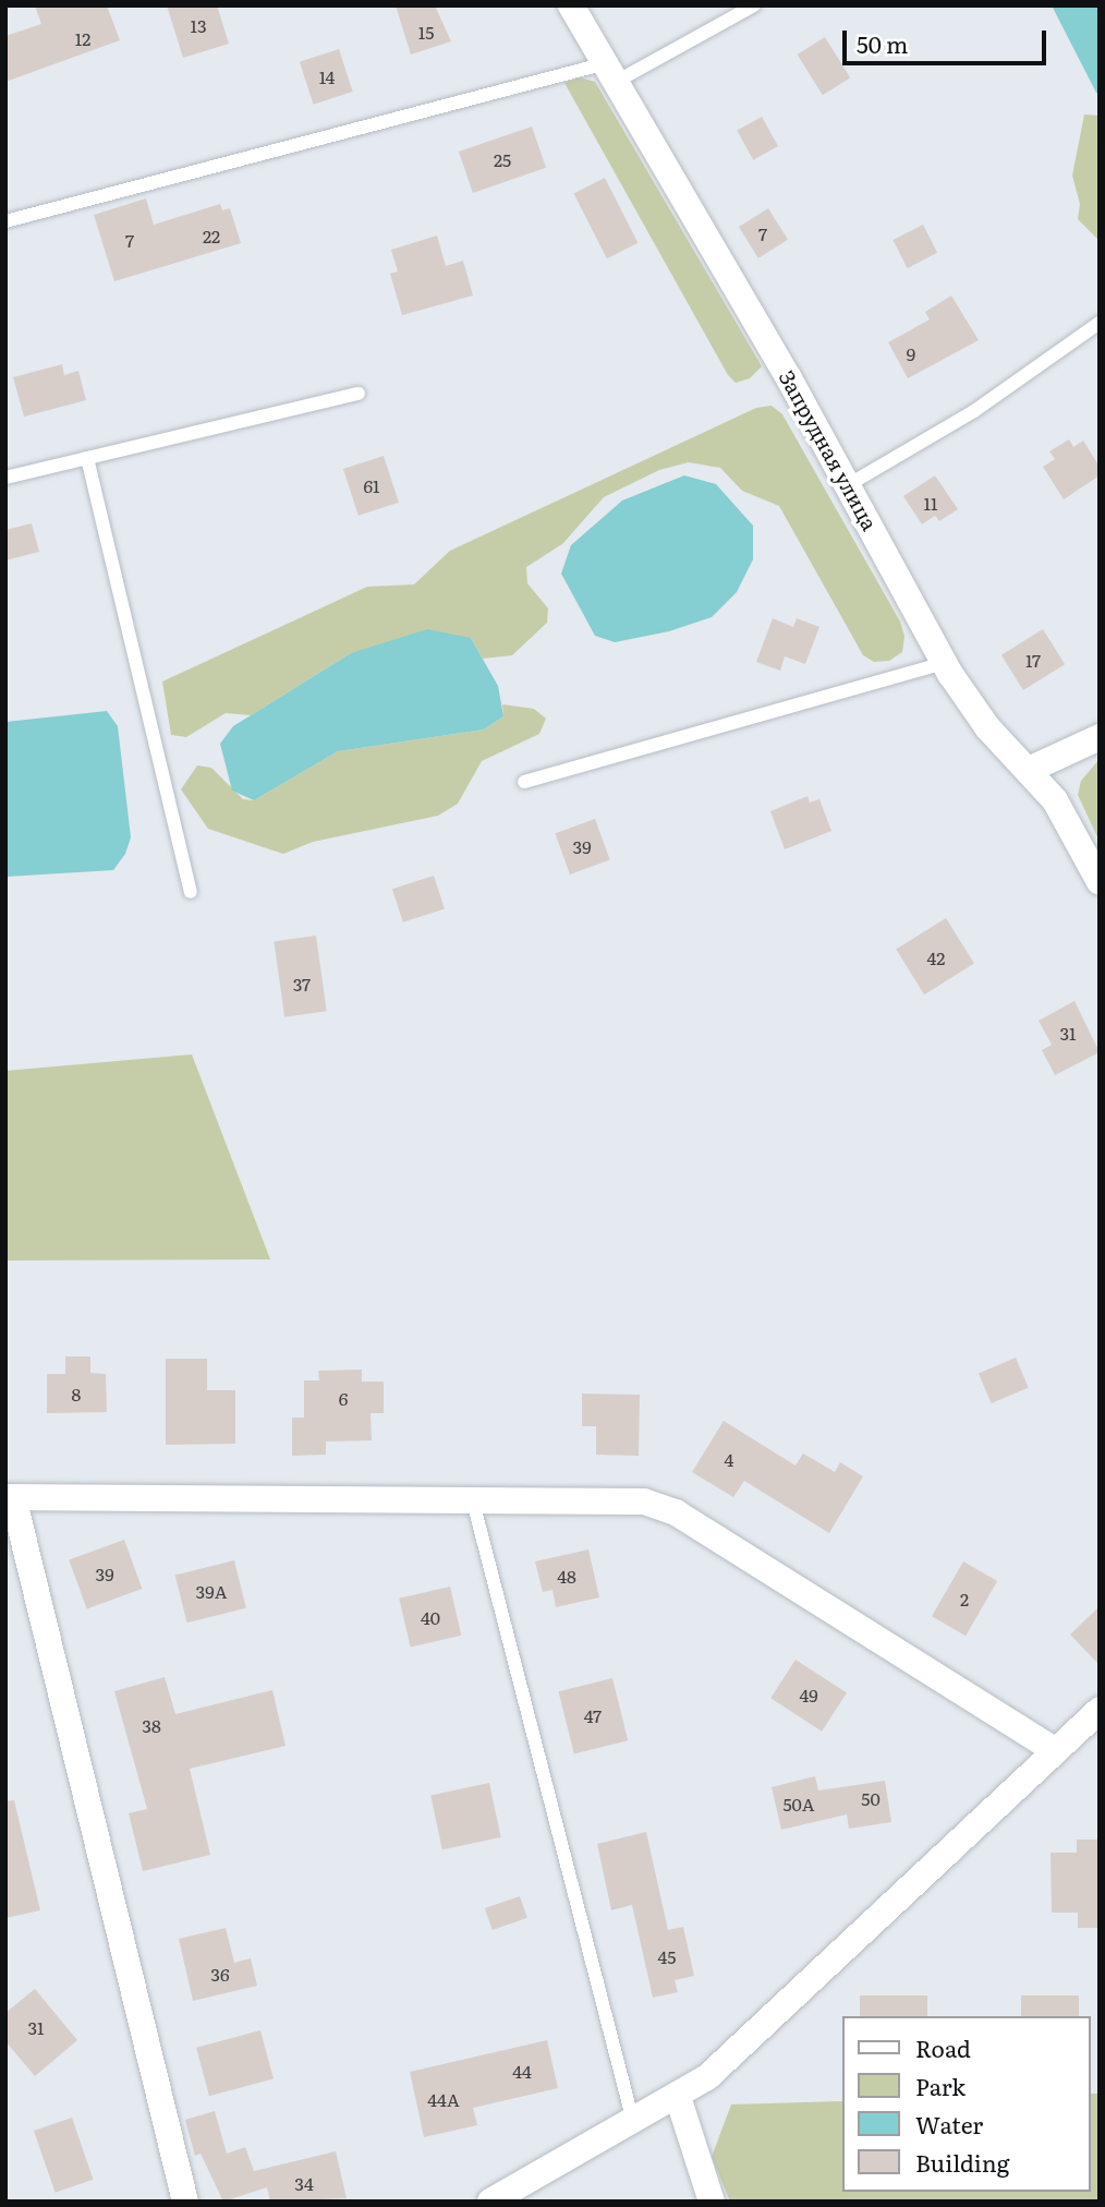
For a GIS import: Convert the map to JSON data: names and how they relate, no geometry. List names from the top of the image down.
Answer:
{
  "streets": {
    "street": ["Запрудная улица"]
  },
  "house_numbers": [
    "13",
    "15",
    "12",
    "14",
    "25",
    "7",
    "22",
    "7",
    "9",
    "61",
    "11",
    "17",
    "39",
    "42",
    "37",
    "31",
    "8",
    "6",
    "4",
    "39",
    "48",
    "39А",
    "2",
    "40",
    "49",
    "47",
    "38",
    "50",
    "50А",
    "45",
    "36",
    "31",
    "44",
    "44А",
    "34"
  ],
  "legend": [
    "Road",
    "Park",
    "Water",
    "Building"
  ],
  "scale_bar": "50 m"
}
